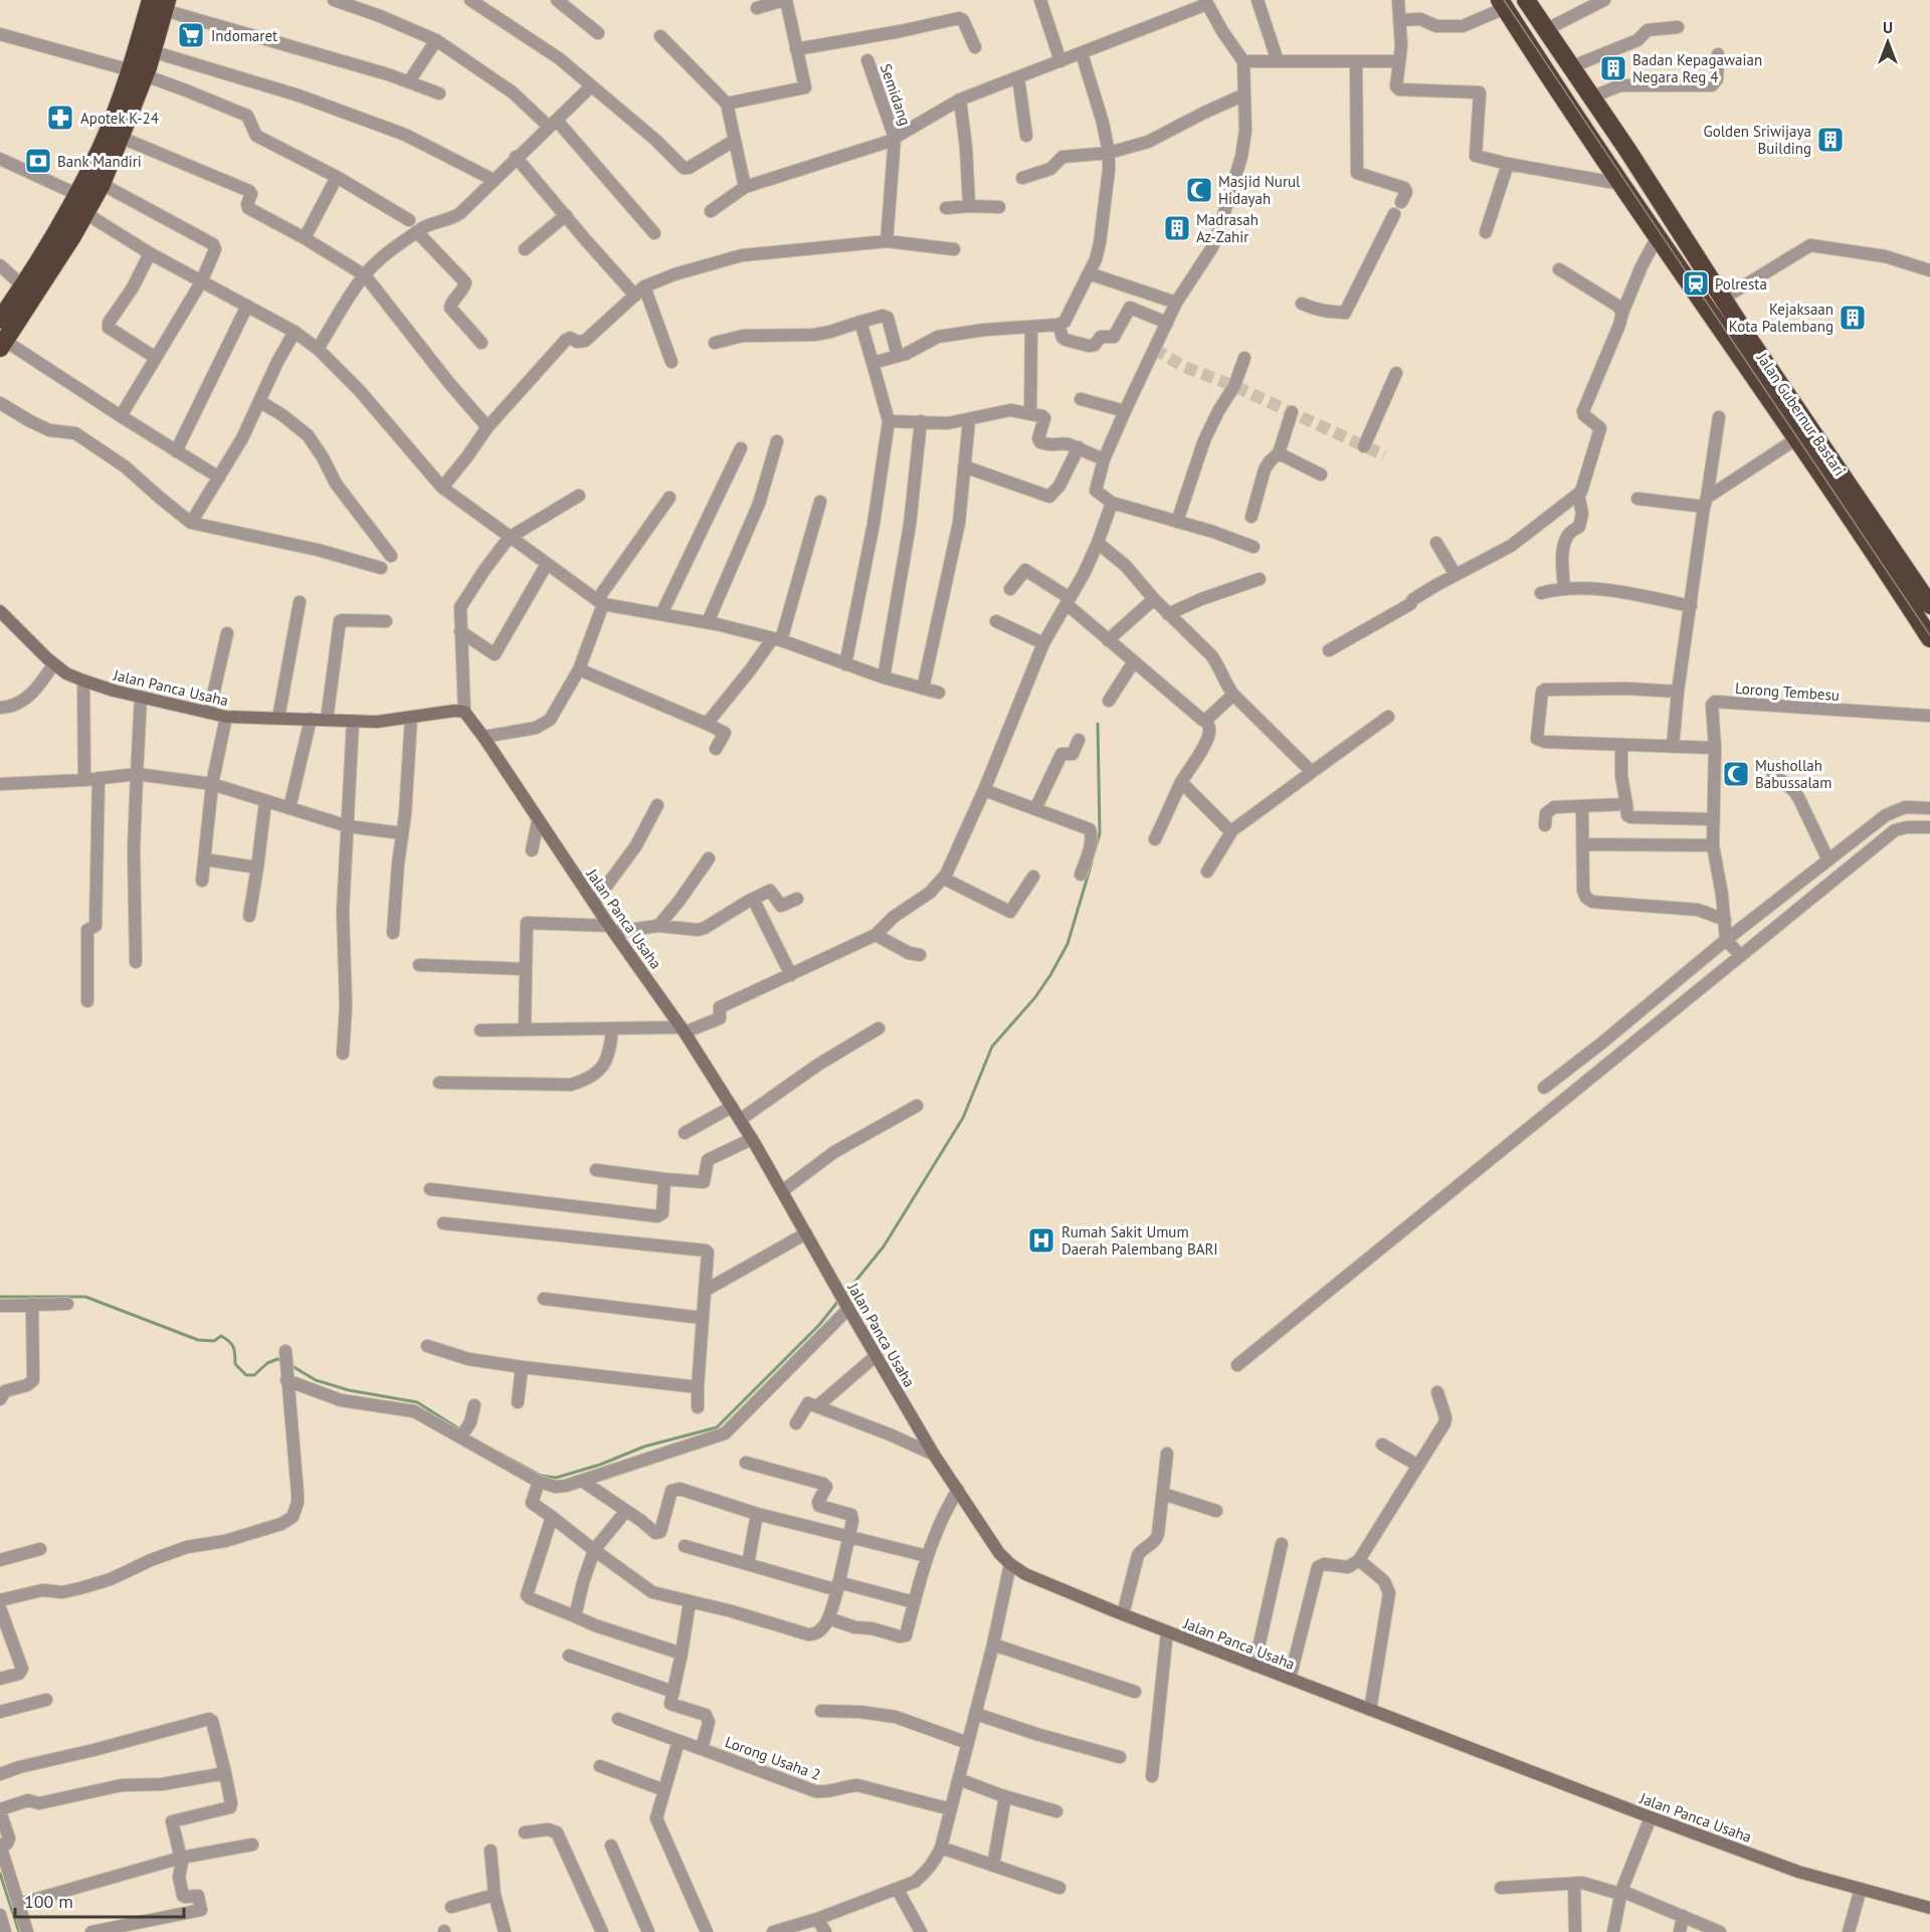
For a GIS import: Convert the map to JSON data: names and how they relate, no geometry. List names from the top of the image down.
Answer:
{
  "streets": {
    "highway": ["Jalan Gubernur Bastari"],
    "street": [
      "Semidang",
      "Jalan Panca Usaha",
      "Lorong Tembesu",
      "Lorong Usaha 2"
    ]
  },
  "places": {
    "supermarket": ["Indomaret"],
    "building": [
      "Badan Kepagawaian Negara Reg 4",
      "Golden Sriwijaya Building",
      "Madrasah Az-Zahir",
      "Kejaksaan Kota Palembang"
    ],
    "pharmacy": ["Apotek K-24"],
    "bank": ["Bank Mandiri"],
    "mosque": ["Masjid Nurul Hidayah", "Mushollah Babussalam"],
    "station": ["Polresta"],
    "hospital": ["Rumah Sakit Umum Daerah Palembang BARI"]
  },
  "scale_bar": "100 m",
  "north": "top"
}
